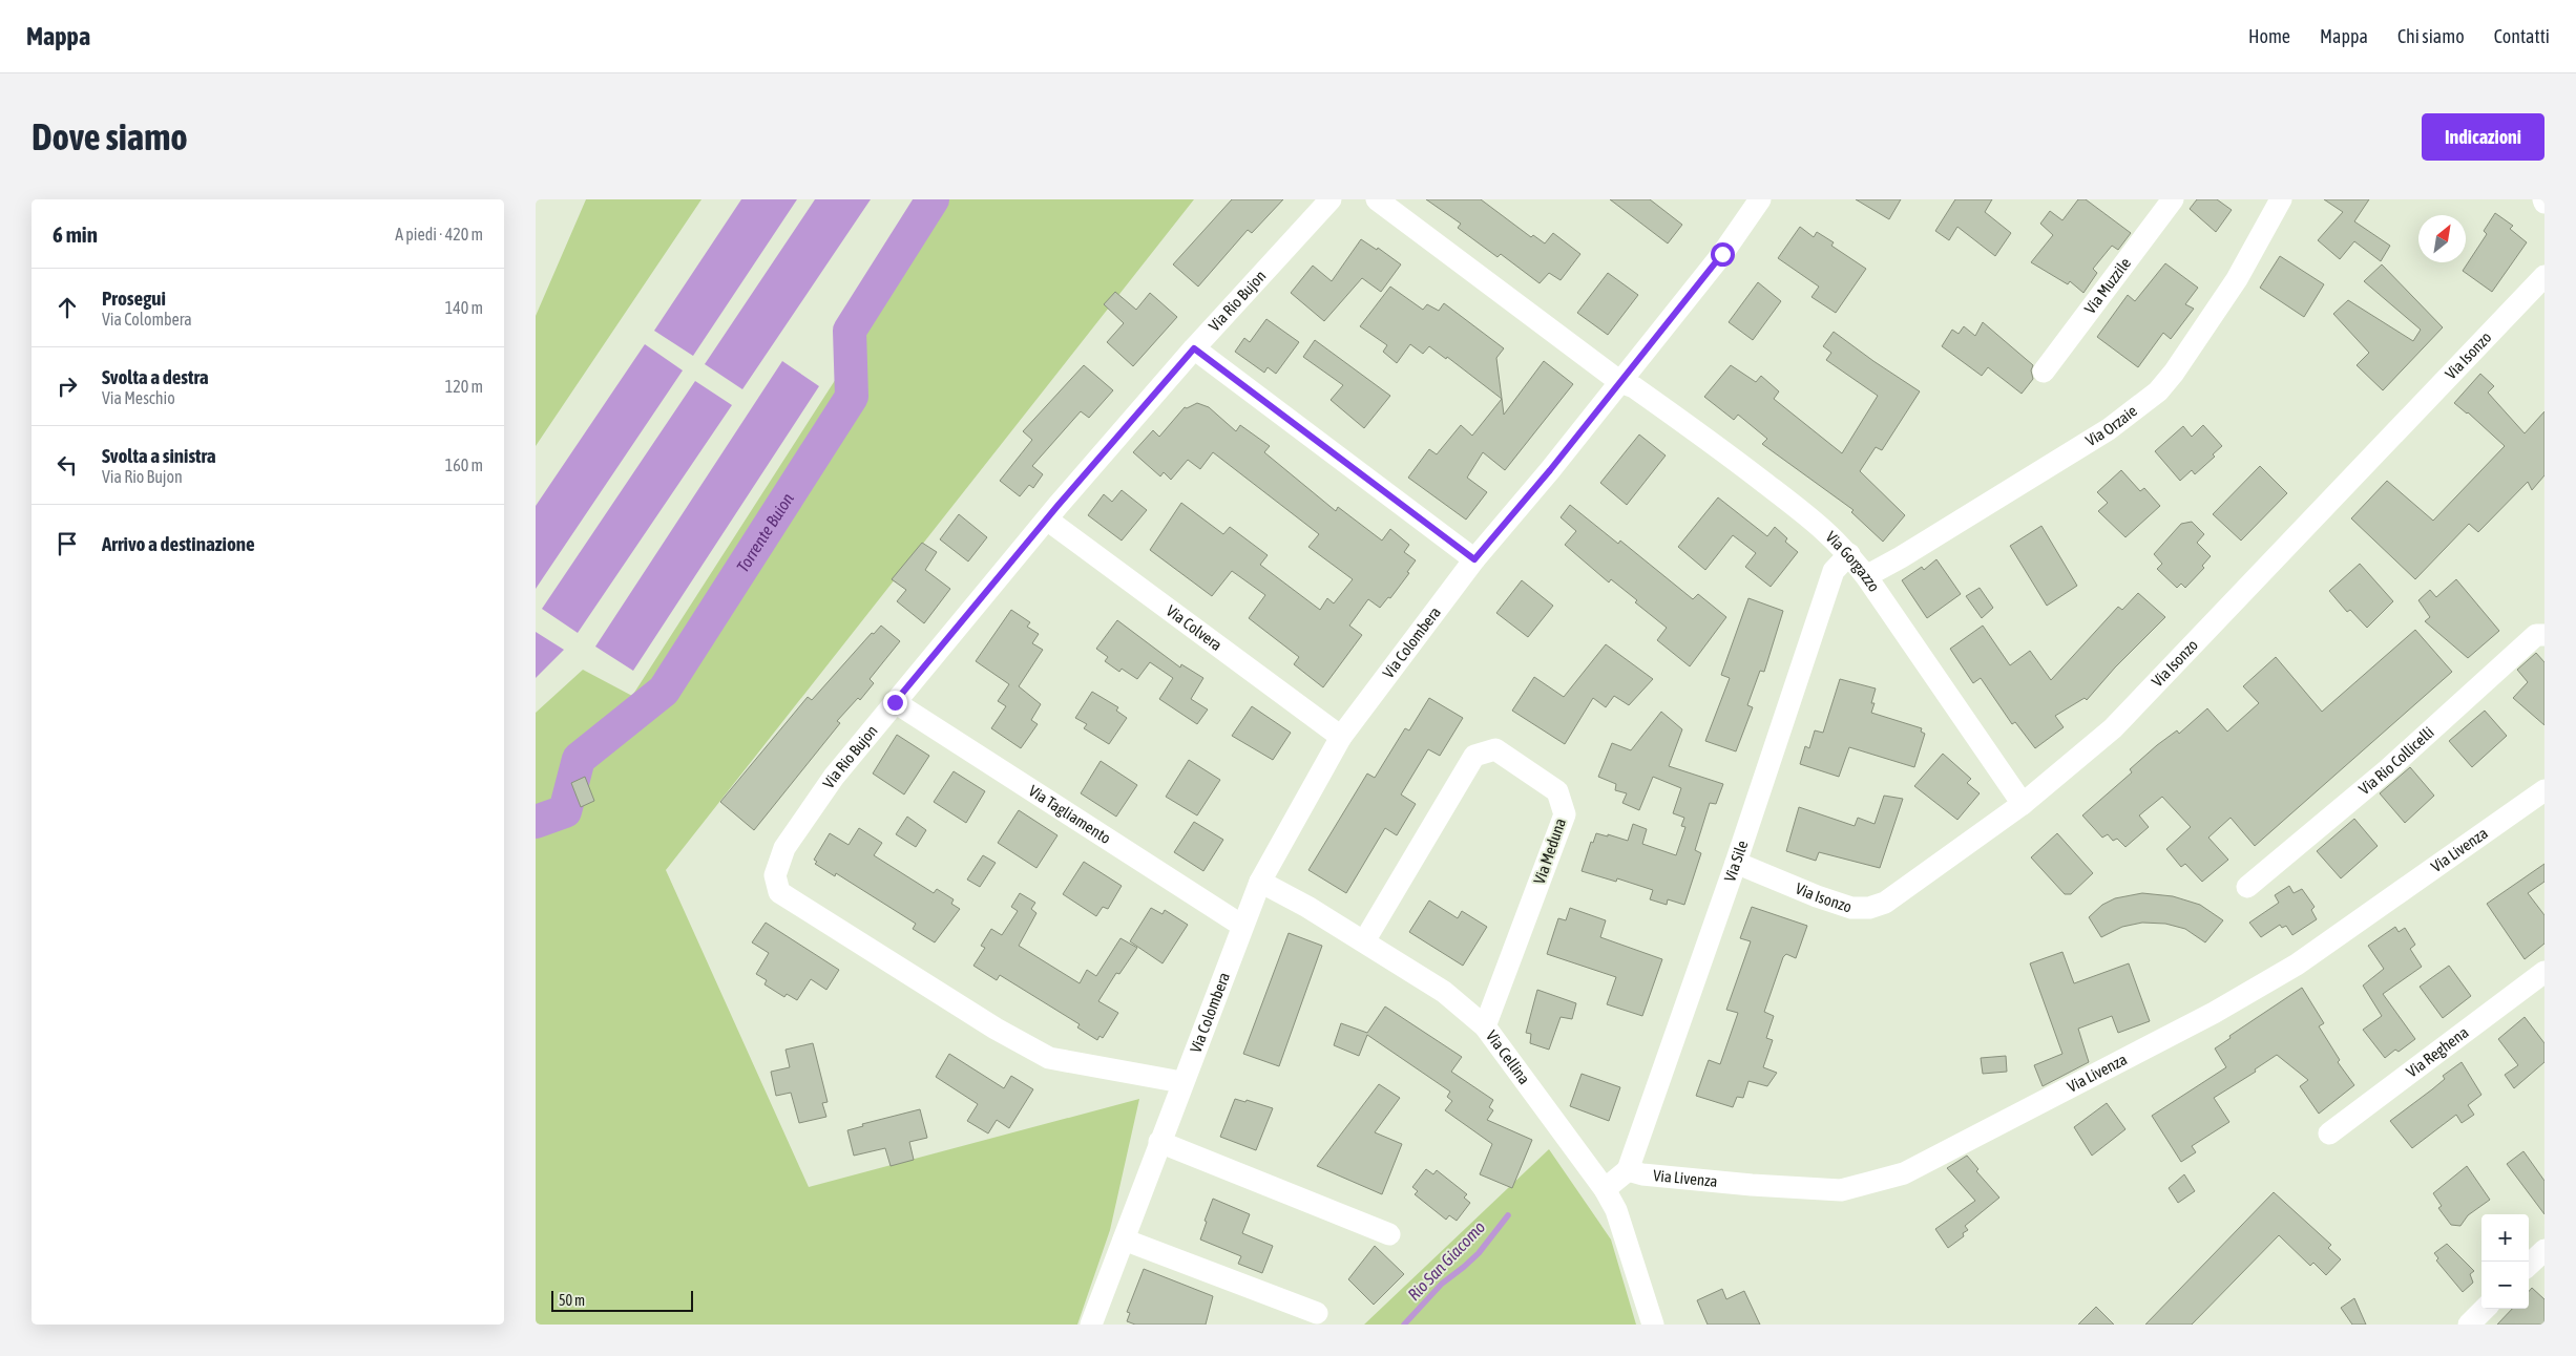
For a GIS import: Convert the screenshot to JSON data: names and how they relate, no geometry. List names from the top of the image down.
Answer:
{
  "streets": {
    "street": [
      "Via Muzzile",
      "Via Rio Bujon",
      "Via Isonzo",
      "Via Orzaie",
      "Via Gorgazzo",
      "Via Colvera",
      "Via Colombera",
      "Via Rio Collicelli",
      "Via Tagliamento",
      "Via Livenza",
      "Via Meduna",
      "Via Sile",
      "Via Reghena",
      "Via Cellina"
    ]
  },
  "crossings": [
    ["Via Rio Bujon", "Via Colvera"],
    ["Via Rio Bujon", "Via Colombera"],
    ["Via Rio Bujon", "Via Tagliamento"],
    ["Via Isonzo", "Via Gorgazzo"],
    ["Via Isonzo", "Via Sile"],
    ["Via Orzaie", "Via Gorgazzo"],
    ["Via Gorgazzo", "Via Colombera"],
    ["Via Gorgazzo", "Via Sile"],
    ["Via Colvera", "Via Colombera"],
    ["Via Colombera", "Via Tagliamento"],
    ["Via Colombera", "Via Cellina"],
    ["Via Livenza", "Via Sile"],
    ["Via Meduna", "Via Cellina"]
  ],
  "water": ["Torrente Buion", "Rio San Giacomo"],
  "scale_bar": "50 m",
  "north": "top right",
  "page": {
    "header": "Mappa",
    "nav": [
      "Home",
      "Mappa",
      "Chi siamo",
      "Contatti"
    ],
    "buttons": "Indicazioni",
    "title": "Dove siamo",
    "heading": ["6 min", "A piedi · 420 m"],
    "list": [
      ["Prosegui", "Via Colombera", "140 m"],
      ["Svolta a destra", "Via Meschio", "120 m"],
      ["Svolta a sinistra", "Via Rio Bujon", "160 m"],
      "Arrivo a destinazione"
    ],
    "map_buttons": ["+", "−"],
    "scale": "50 m"
  }
}
